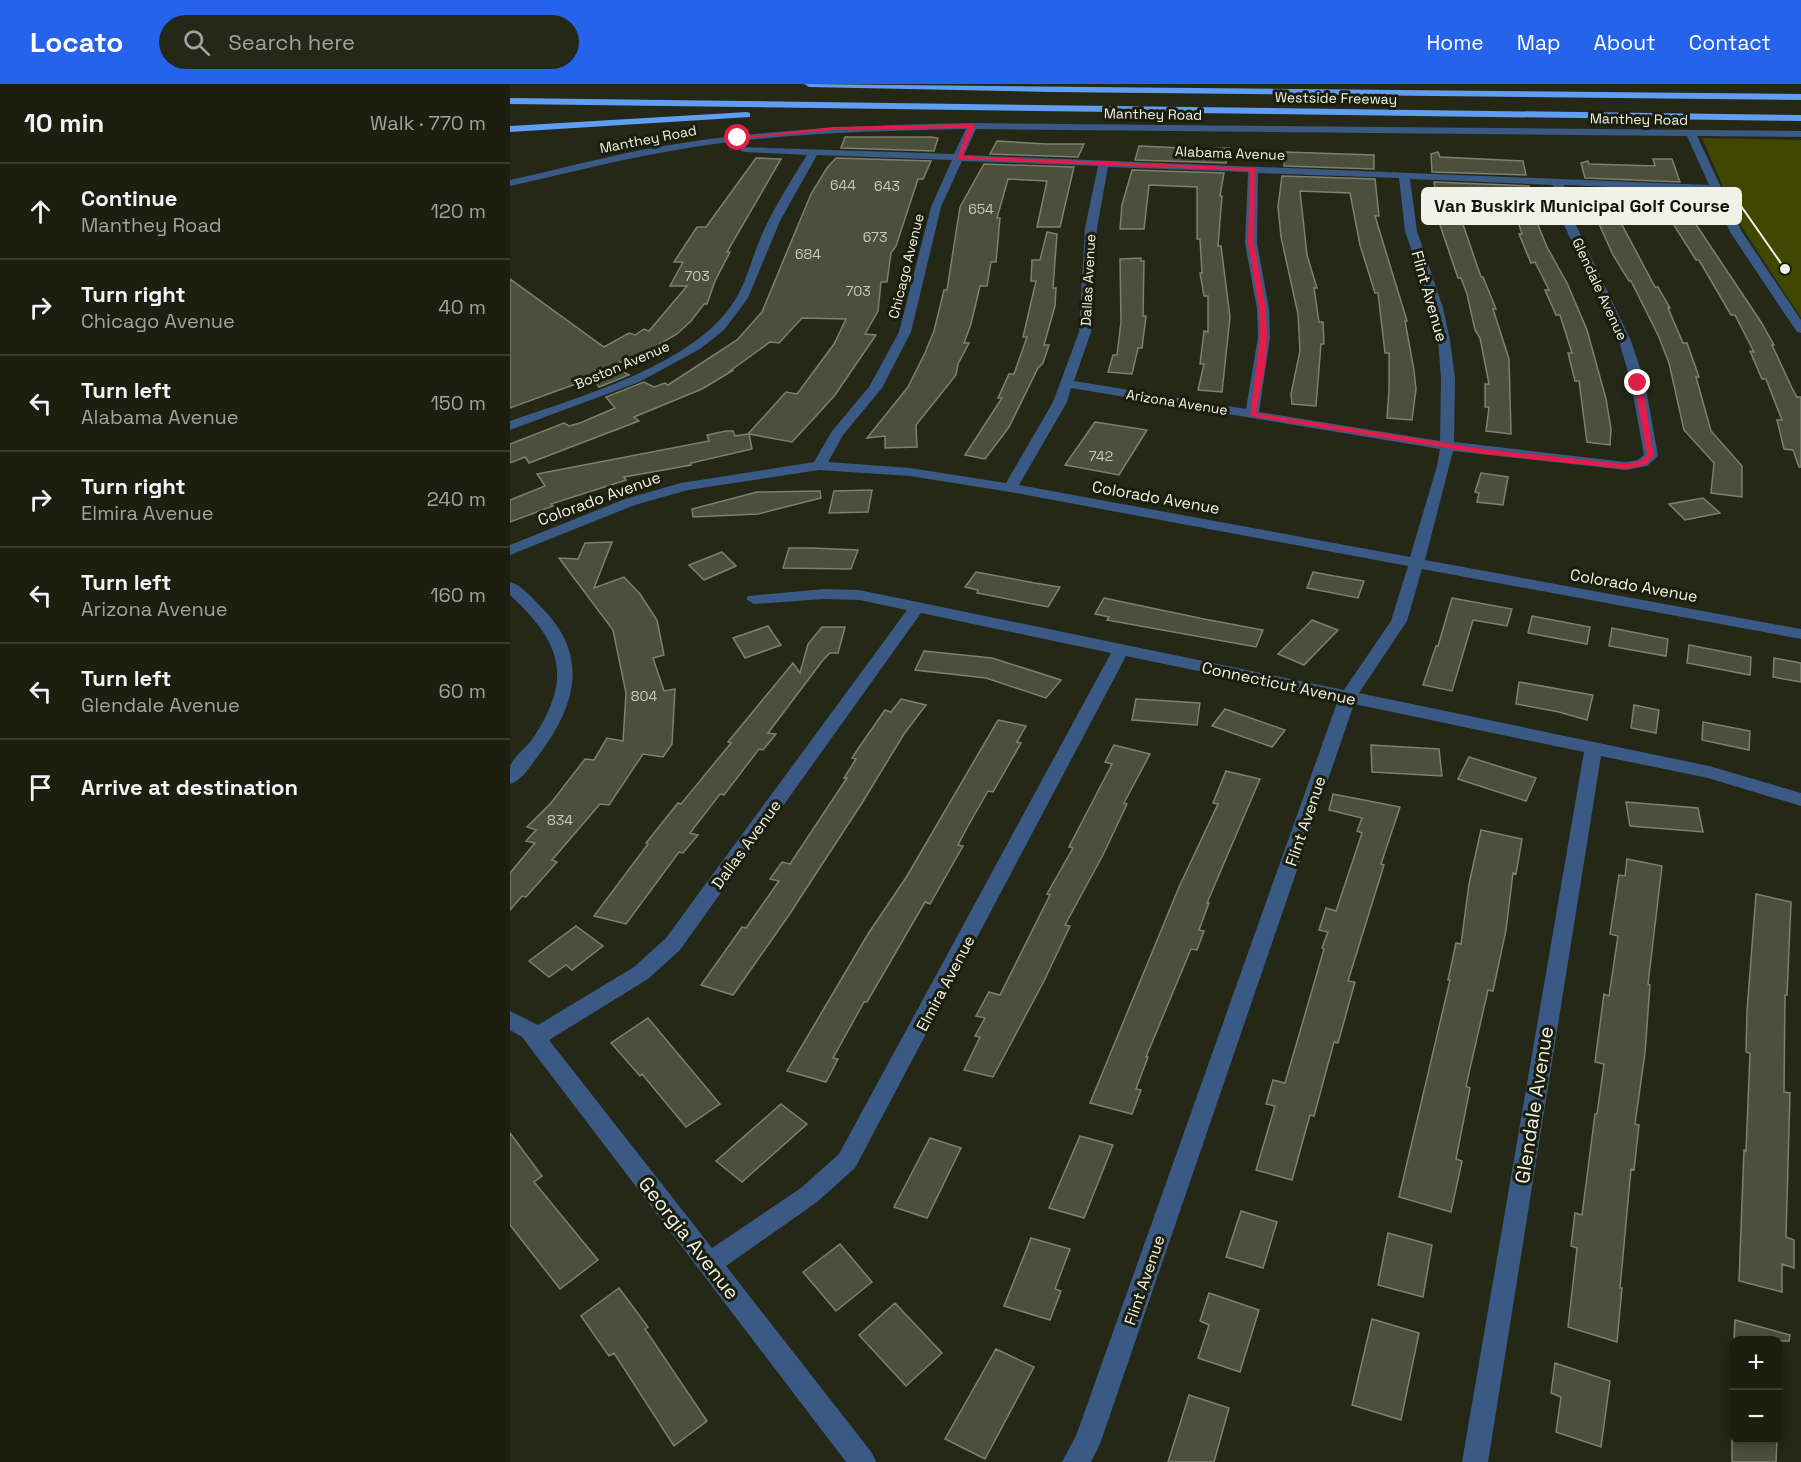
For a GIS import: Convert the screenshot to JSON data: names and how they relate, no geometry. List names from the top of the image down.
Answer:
{
  "streets": {
    "highway": ["Westside Freeway"],
    "street": [
      "Manthey Road",
      "Alabama Avenue",
      "Chicago Avenue",
      "Dallas Avenue",
      "Glendale Avenue",
      "Flint Avenue",
      "Boston Avenue",
      "Arizona Avenue",
      "Colorado Avenue",
      "Connecticut Avenue",
      "Elmira Avenue",
      "Georgia Avenue"
    ]
  },
  "crossings": [
    ["Manthey Road", "Chicago Avenue"],
    ["Alabama Avenue", "Chicago Avenue"],
    ["Alabama Avenue", "Dallas Avenue"],
    ["Alabama Avenue", "Glendale Avenue"],
    ["Alabama Avenue", "Flint Avenue"],
    ["Alabama Avenue", "Boston Avenue"],
    ["Chicago Avenue", "Colorado Avenue"],
    ["Dallas Avenue", "Arizona Avenue"],
    ["Dallas Avenue", "Colorado Avenue"],
    ["Dallas Avenue", "Connecticut Avenue"],
    ["Dallas Avenue", "Georgia Avenue"],
    ["Glendale Avenue", "Arizona Avenue"],
    ["Glendale Avenue", "Connecticut Avenue"],
    ["Flint Avenue", "Arizona Avenue"],
    ["Flint Avenue", "Colorado Avenue"],
    ["Flint Avenue", "Connecticut Avenue"],
    ["Connecticut Avenue", "Elmira Avenue"],
    ["Elmira Avenue", "Georgia Avenue"]
  ],
  "places": ["Van Buskirk Municipal Golf Course"],
  "house_numbers": [
    "644",
    "643",
    "654",
    "673",
    "684",
    "703",
    "703",
    "742",
    "804",
    "834"
  ],
  "page": {
    "header": "Locato",
    "search": "Search here",
    "nav": [
      "Home",
      "Map",
      "About",
      "Contact"
    ],
    "heading": ["10 min", "Walk · 770 m"],
    "list": [
      ["Continue", "Manthey Road", "120 m"],
      ["Turn right", "Chicago Avenue", "40 m"],
      ["Turn left", "Alabama Avenue", "150 m"],
      ["Turn right", "Elmira Avenue", "240 m"],
      ["Turn left", "Arizona Avenue", "160 m"],
      ["Turn left", "Glendale Avenue", "60 m"],
      "Arrive at destination"
    ],
    "map_buttons": ["+", "−"]
  }
}
